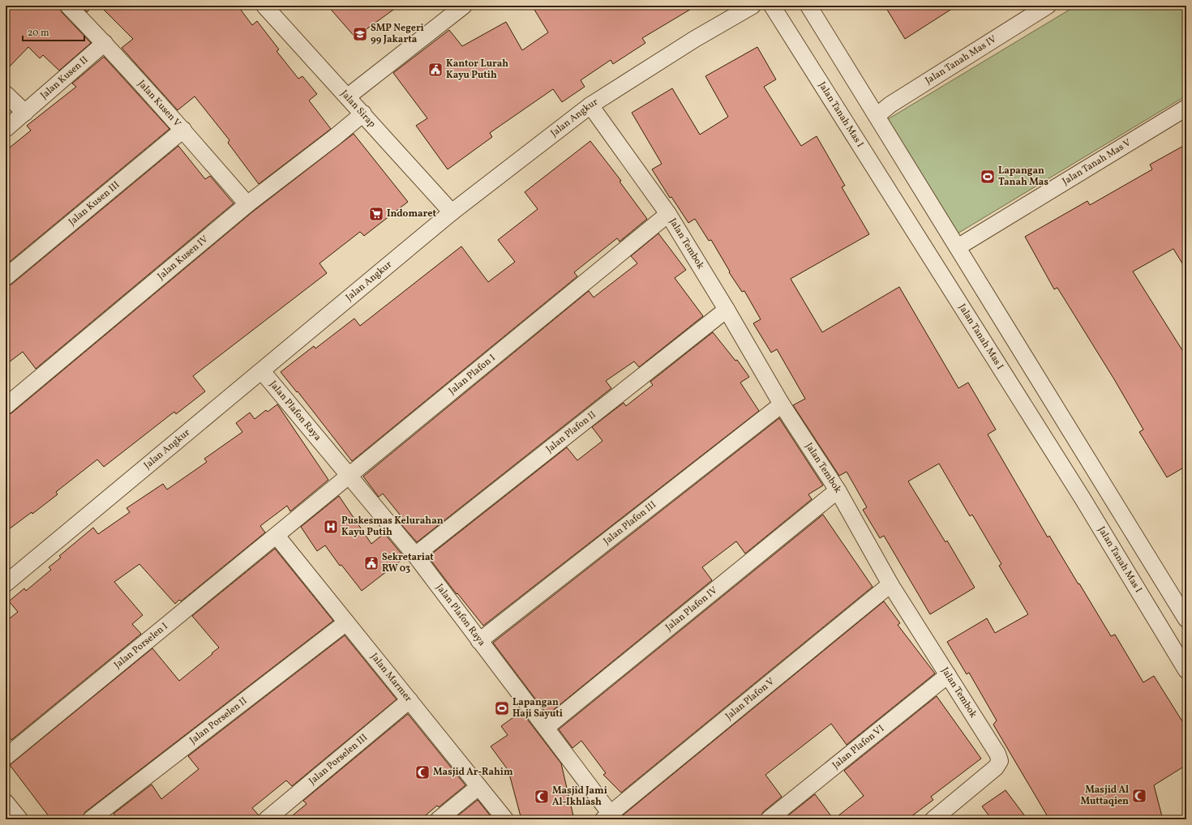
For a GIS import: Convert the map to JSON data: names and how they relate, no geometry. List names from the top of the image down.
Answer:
{
  "streets": {
    "street": [
      "Jalan Tanah Mas IV",
      "Jalan Kusen II",
      "Jalan Kusen V",
      "Jalan Sirap",
      "Jalan Tanah Mas I",
      "Jalan Angkur",
      "Jalan Tanah Mas V",
      "Jalan Kusen III",
      "Jalan Tembok",
      "Jalan Kusen IV",
      "Jalan Plafon I",
      "Jalan Plafon Raya",
      "Jalan Plafon II",
      "Jalan Plafon III",
      "Jalan Plafon IV",
      "Jalan Porselen I",
      "Jalan Marmer",
      "Jalan Plafon V",
      "Jalan Porselen II",
      "Jalan Plafon VI",
      "Jalan Porselen III"
    ]
  },
  "crossings": [
    ["Jalan Kusen II", "Jalan Kusen V"],
    ["Jalan Kusen V", "Jalan Kusen III"],
    ["Jalan Kusen V", "Jalan Kusen IV"],
    ["Jalan Sirap", "Jalan Angkur"],
    ["Jalan Sirap", "Jalan Kusen IV"],
    ["Jalan Angkur", "Jalan Tembok"],
    ["Jalan Angkur", "Jalan Plafon Raya"],
    ["Jalan Tembok", "Jalan Plafon I"],
    ["Jalan Tembok", "Jalan Plafon II"],
    ["Jalan Tembok", "Jalan Plafon III"],
    ["Jalan Tembok", "Jalan Plafon IV"],
    ["Jalan Tembok", "Jalan Plafon V"],
    ["Jalan Tembok", "Jalan Plafon VI"],
    ["Jalan Plafon I", "Jalan Plafon Raya"],
    ["Jalan Plafon I", "Jalan Porselen I"],
    ["Jalan Plafon I", "Jalan Marmer"],
    ["Jalan Plafon Raya", "Jalan Plafon II"],
    ["Jalan Plafon Raya", "Jalan Plafon III"],
    ["Jalan Plafon Raya", "Jalan Plafon IV"],
    ["Jalan Plafon Raya", "Jalan Plafon V"],
    ["Jalan Porselen I", "Jalan Marmer"],
    ["Jalan Marmer", "Jalan Porselen II"],
    ["Jalan Marmer", "Jalan Porselen III"]
  ],
  "places": {
    "school or university": ["SMP Negeri 99 Jakarta"],
    "public building": ["Kantor Lurah Kayu Putih", "Sekretariat RW 03"],
    "sports": ["Lapangan Tanah Mas", "Lapangan Haji Sayuti"],
    "supermarket": ["Indomaret"],
    "hospital": ["Puskesmas Kelurahan Kayu Putih"],
    "mosque": ["Masjid Ar-Rahim", "Masjid Al Muttaqien", "Masjid Jami Al-Ikhlash"]
  },
  "scale_bar": "20 m"
}
